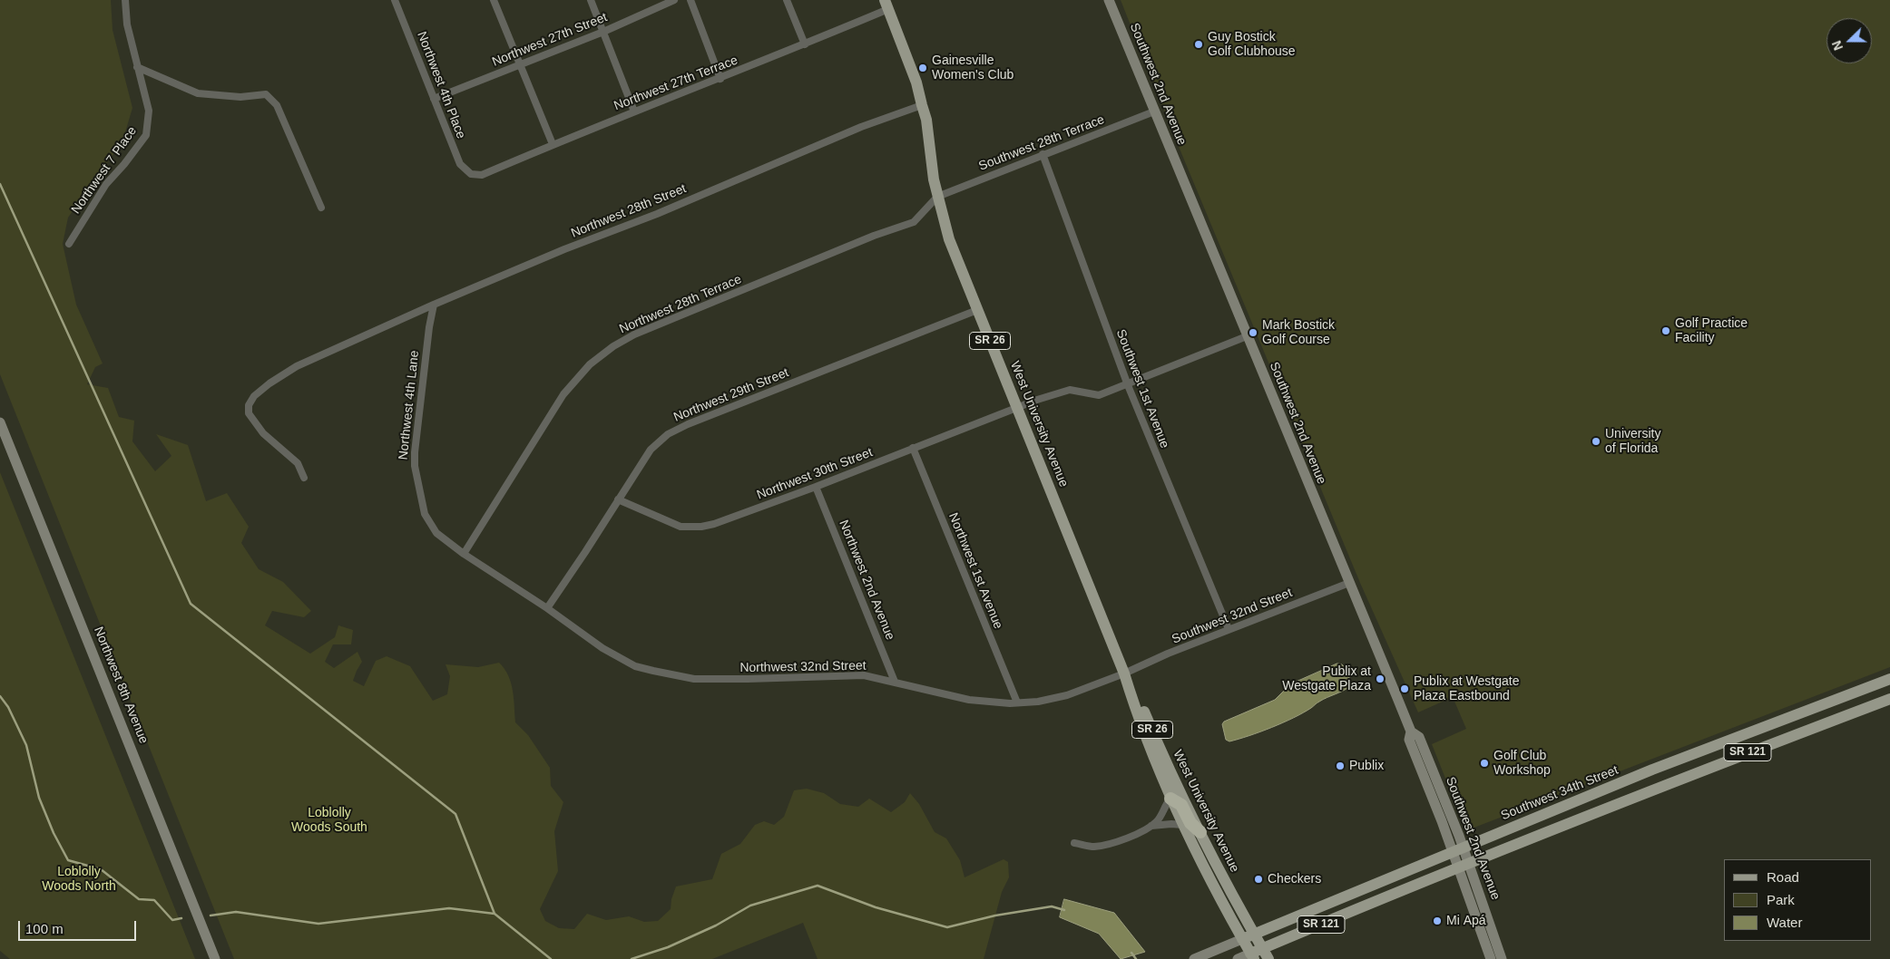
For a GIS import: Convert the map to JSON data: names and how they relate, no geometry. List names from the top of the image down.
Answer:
{
  "streets": {
    "main road": [
      "Southwest 2nd Avenue",
      "SR 26",
      "West University Avenue",
      "Northwest 8th Avenue",
      "SR 121",
      "Southwest 34th Street"
    ],
    "street": [
      "Northwest 27th Street",
      "Northwest 27th Terrace",
      "Northwest 4th Place",
      "Southwest 28th Terrace",
      "Northwest 7 Place",
      "Northwest 28th Street",
      "Northwest 28th Terrace",
      "Southwest 1st Avenue",
      "Northwest 29th Street",
      "Northwest 4th Lane",
      "Northwest 30th Street",
      "Northwest 1st Avenue",
      "Northwest 2nd Avenue",
      "Southwest 32nd Street",
      "Northwest 32nd Street"
    ]
  },
  "crossings": [
    ["Northwest 27th Street", "Northwest 4th Place"],
    ["Northwest 27th Terrace", "Northwest 4th Place"],
    ["Northwest 27th Terrace", "West University Avenue"],
    ["Southwest 2nd Avenue", "Southwest 28th Terrace"],
    ["Southwest 2nd Avenue", "Northwest 30th Street"],
    ["Southwest 2nd Avenue", "Southwest 32nd Street"],
    ["Southwest 2nd Avenue", "SR 121"],
    ["Southwest 2nd Avenue", "Southwest 34th Street"],
    ["Southwest 28th Terrace", "Northwest 28th Terrace"],
    ["Southwest 28th Terrace", "Southwest 1st Avenue"],
    ["Southwest 28th Terrace", "West University Avenue"],
    ["Northwest 28th Street", "Northwest 4th Lane"],
    ["Northwest 28th Street", "West University Avenue"],
    ["Northwest 28th Terrace", "Northwest 4th Lane"],
    ["Northwest 28th Terrace", "West University Avenue"],
    ["Southwest 1st Avenue", "Northwest 30th Street"],
    ["Southwest 1st Avenue", "Southwest 32nd Street"],
    ["Northwest 29th Street", "Northwest 4th Lane"],
    ["Northwest 29th Street", "West University Avenue"],
    ["Northwest 29th Street", "Northwest 30th Street"],
    ["Northwest 29th Street", "Northwest 32nd Street"],
    ["Northwest 4th Lane", "Northwest 32nd Street"],
    ["West University Avenue", "Northwest 30th Street"],
    ["West University Avenue", "Southwest 32nd Street"],
    ["West University Avenue", "Northwest 32nd Street"],
    ["West University Avenue", "SR 121"],
    ["West University Avenue", "Southwest 34th Street"],
    ["Northwest 30th Street", "Northwest 1st Avenue"],
    ["Northwest 30th Street", "Northwest 2nd Avenue"],
    ["Northwest 1st Avenue", "Northwest 32nd Street"],
    ["Northwest 2nd Avenue", "Northwest 32nd Street"],
    ["Southwest 32nd Street", "Northwest 32nd Street"],
    ["SR 121", "Southwest 34th Street"]
  ],
  "parks": ["Loblolly Woods South", "Loblolly Woods North"],
  "places": [
    "Guy Bostick Golf Clubhouse",
    "Gainesville Women's Club",
    "Golf Practice Facility",
    "Mark Bostick Golf Course",
    "University of Florida",
    "Publix at Westgate Plaza",
    "Publix at Westgate Plaza Eastbound",
    "Golf Club Workshop",
    "Publix",
    "Checkers",
    "Mi Apá"
  ],
  "legend": ["Road", "Park", "Water"],
  "scale_bar": "100 m",
  "north": "left"
}
